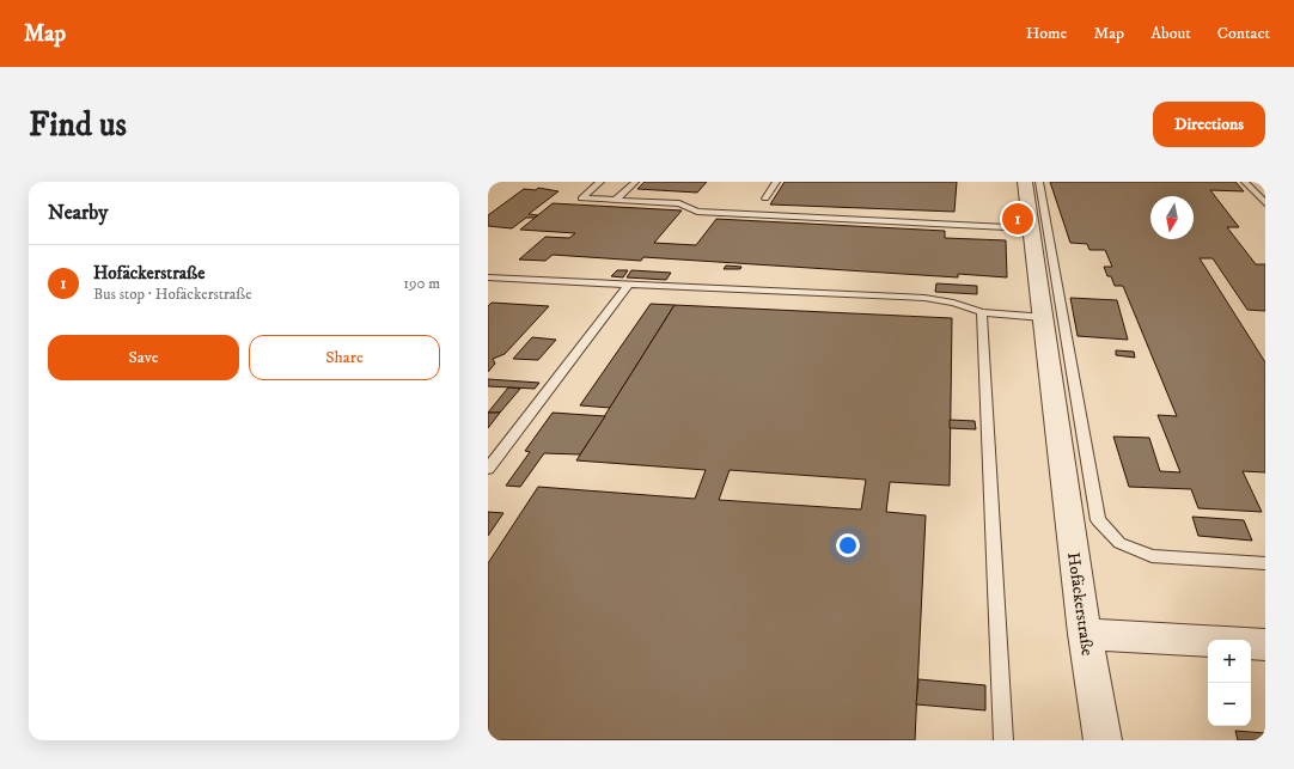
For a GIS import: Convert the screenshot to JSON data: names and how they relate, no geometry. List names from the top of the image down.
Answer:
{
  "streets": {
    "street": ["Hofäckerstraße"]
  },
  "north": "bottom",
  "page": {
    "header": "Map",
    "nav": [
      "Home",
      "Map",
      "About",
      "Contact"
    ],
    "buttons": [
      "Directions",
      ["Save", "Share"]
    ],
    "title": "Find us",
    "heading": "Nearby",
    "pins": "1",
    "list": [
      {
        "mark": "1",
        "name": "Hofäckerstraße",
        "note": "Bus stop · Hofäckerstraße",
        "value": "190 m"
      }
    ],
    "map_buttons": ["+", "−"]
  }
}
